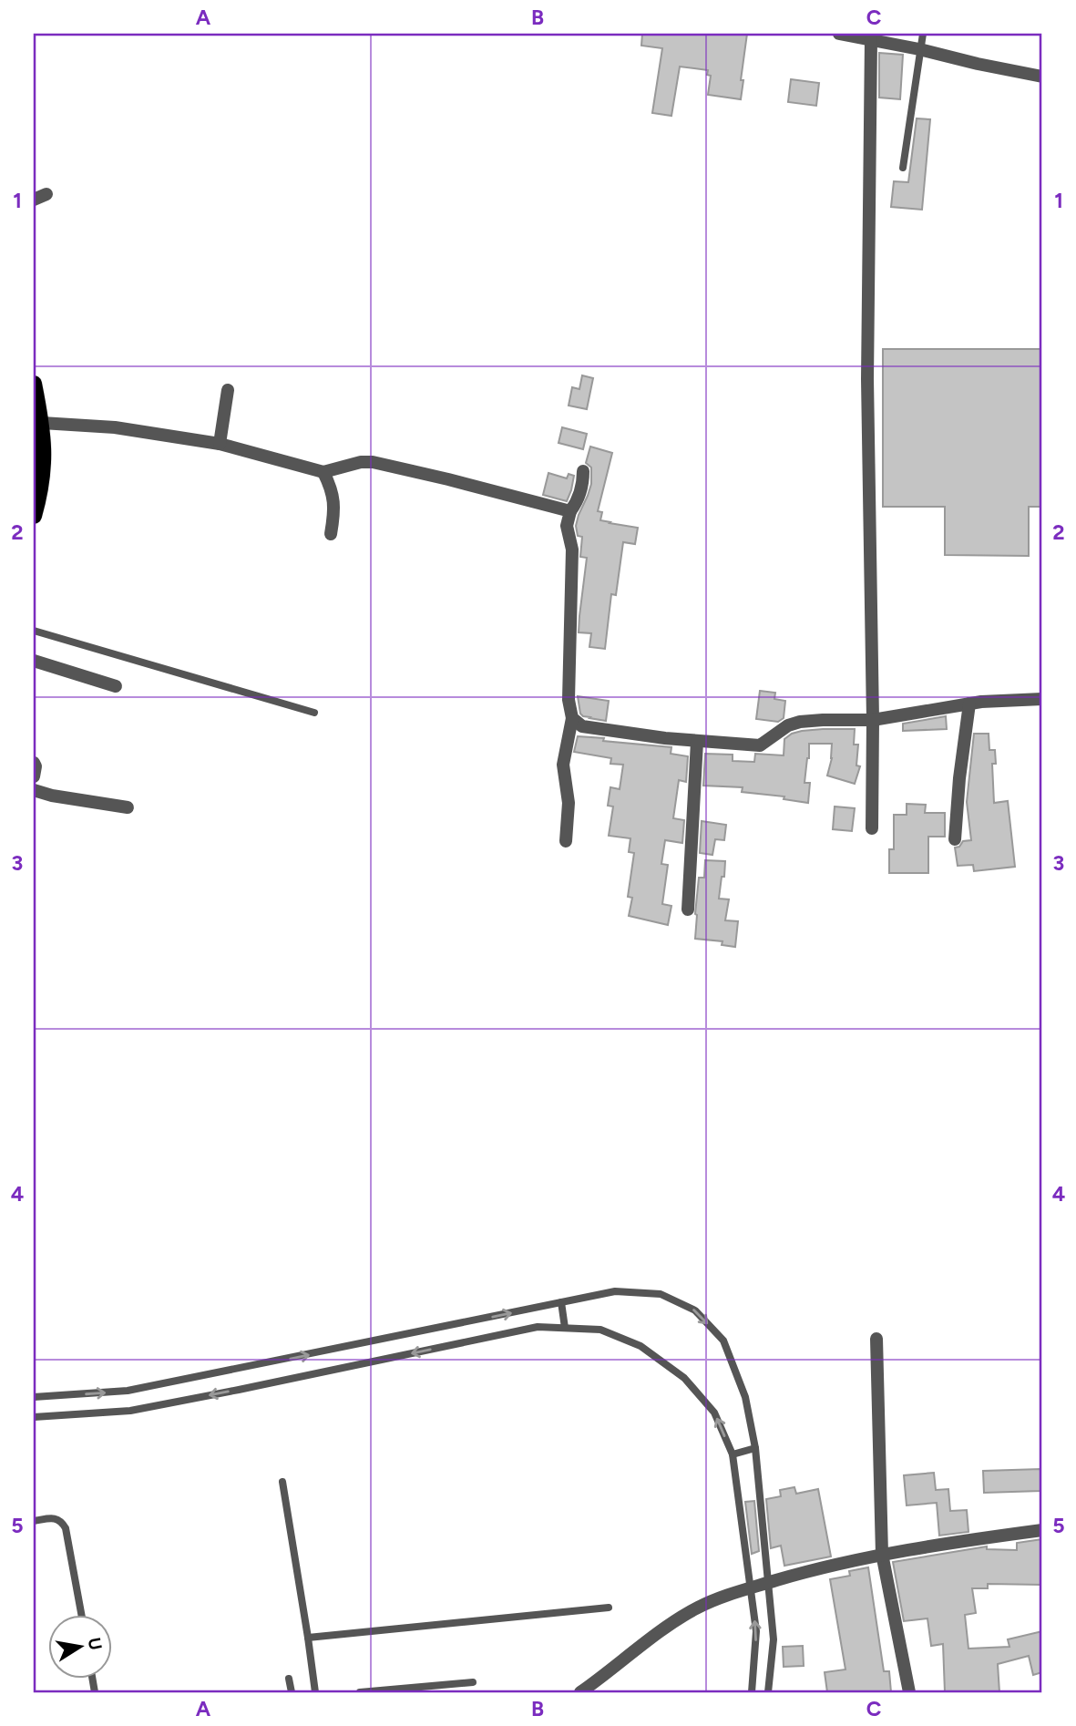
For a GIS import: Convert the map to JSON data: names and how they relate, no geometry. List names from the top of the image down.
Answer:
{
  "north": "right",
  "grid": {
    "columns": ["A", "B", "C"],
    "rows": [
      "1",
      "2",
      "3",
      "4",
      "5"
    ]
  }
}
